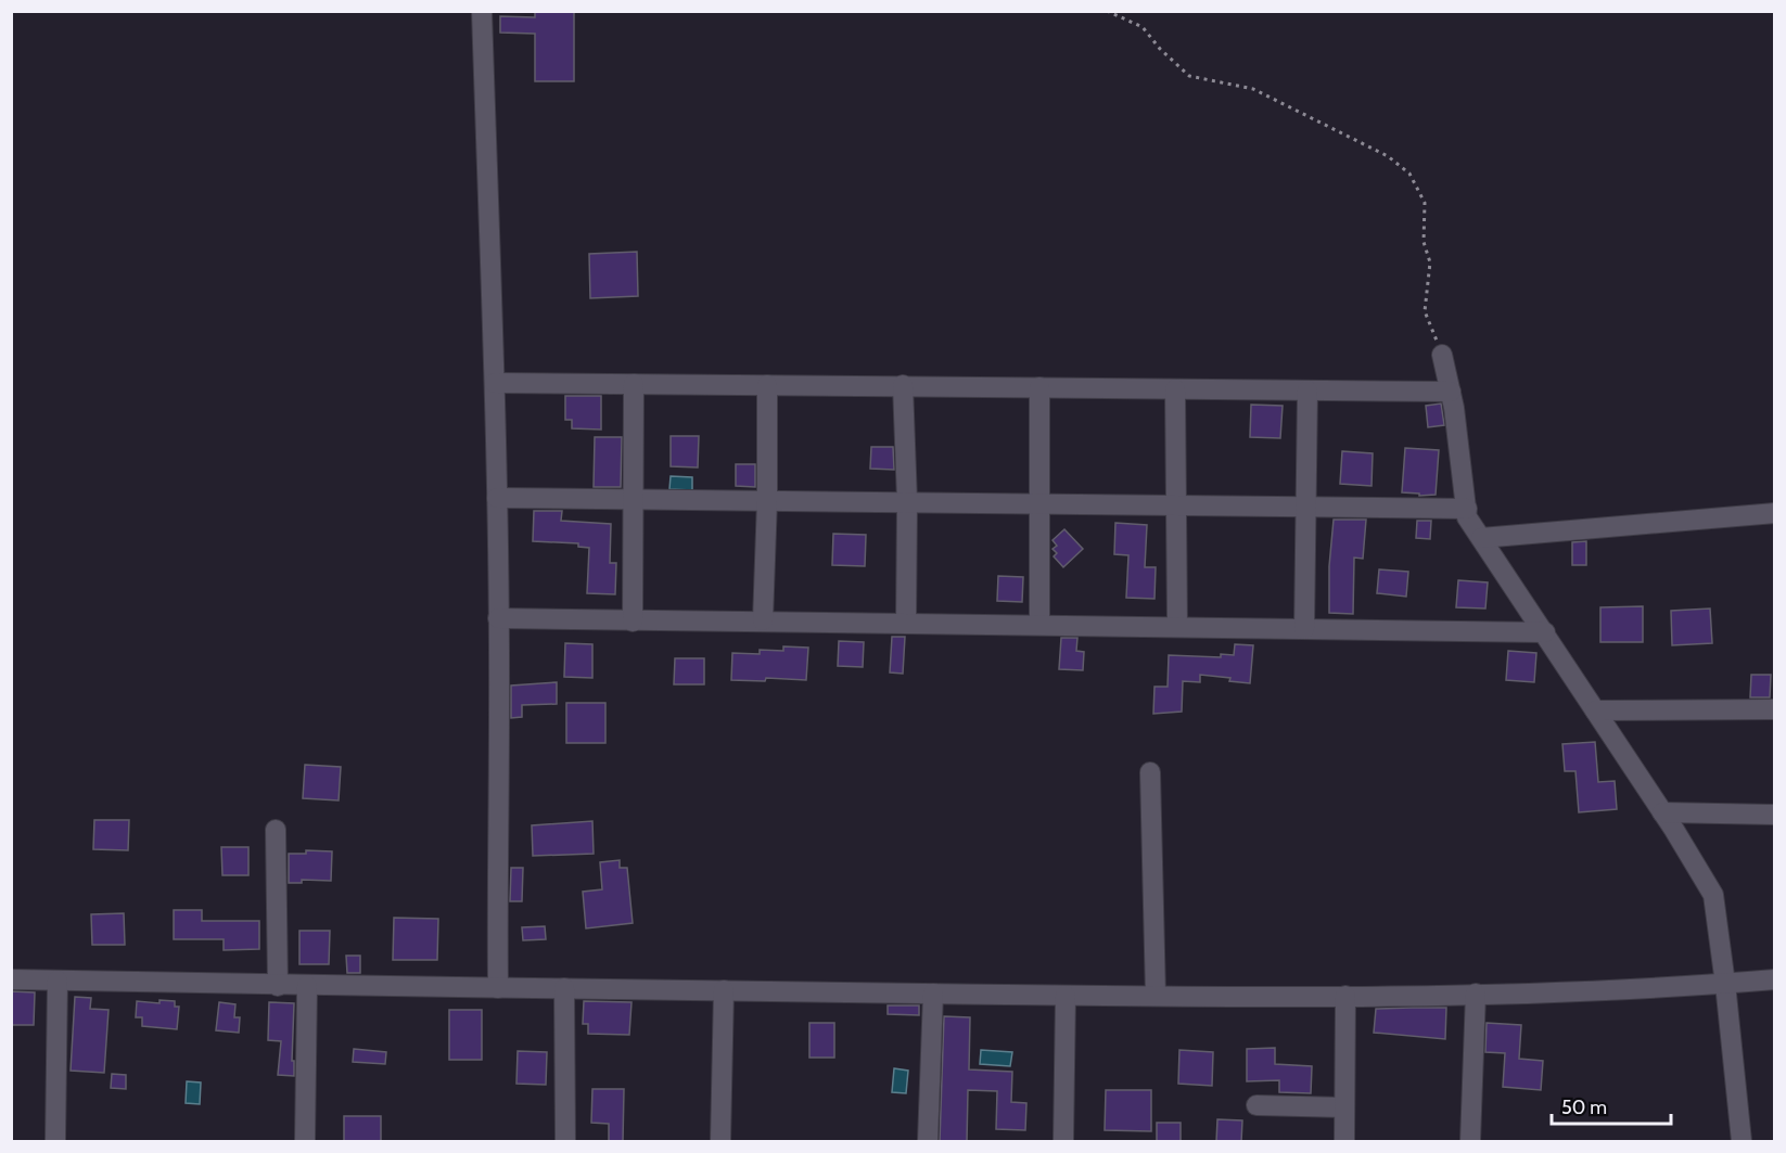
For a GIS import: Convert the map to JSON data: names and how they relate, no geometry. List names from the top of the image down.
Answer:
{
  "scale_bar": "50 m"
}
